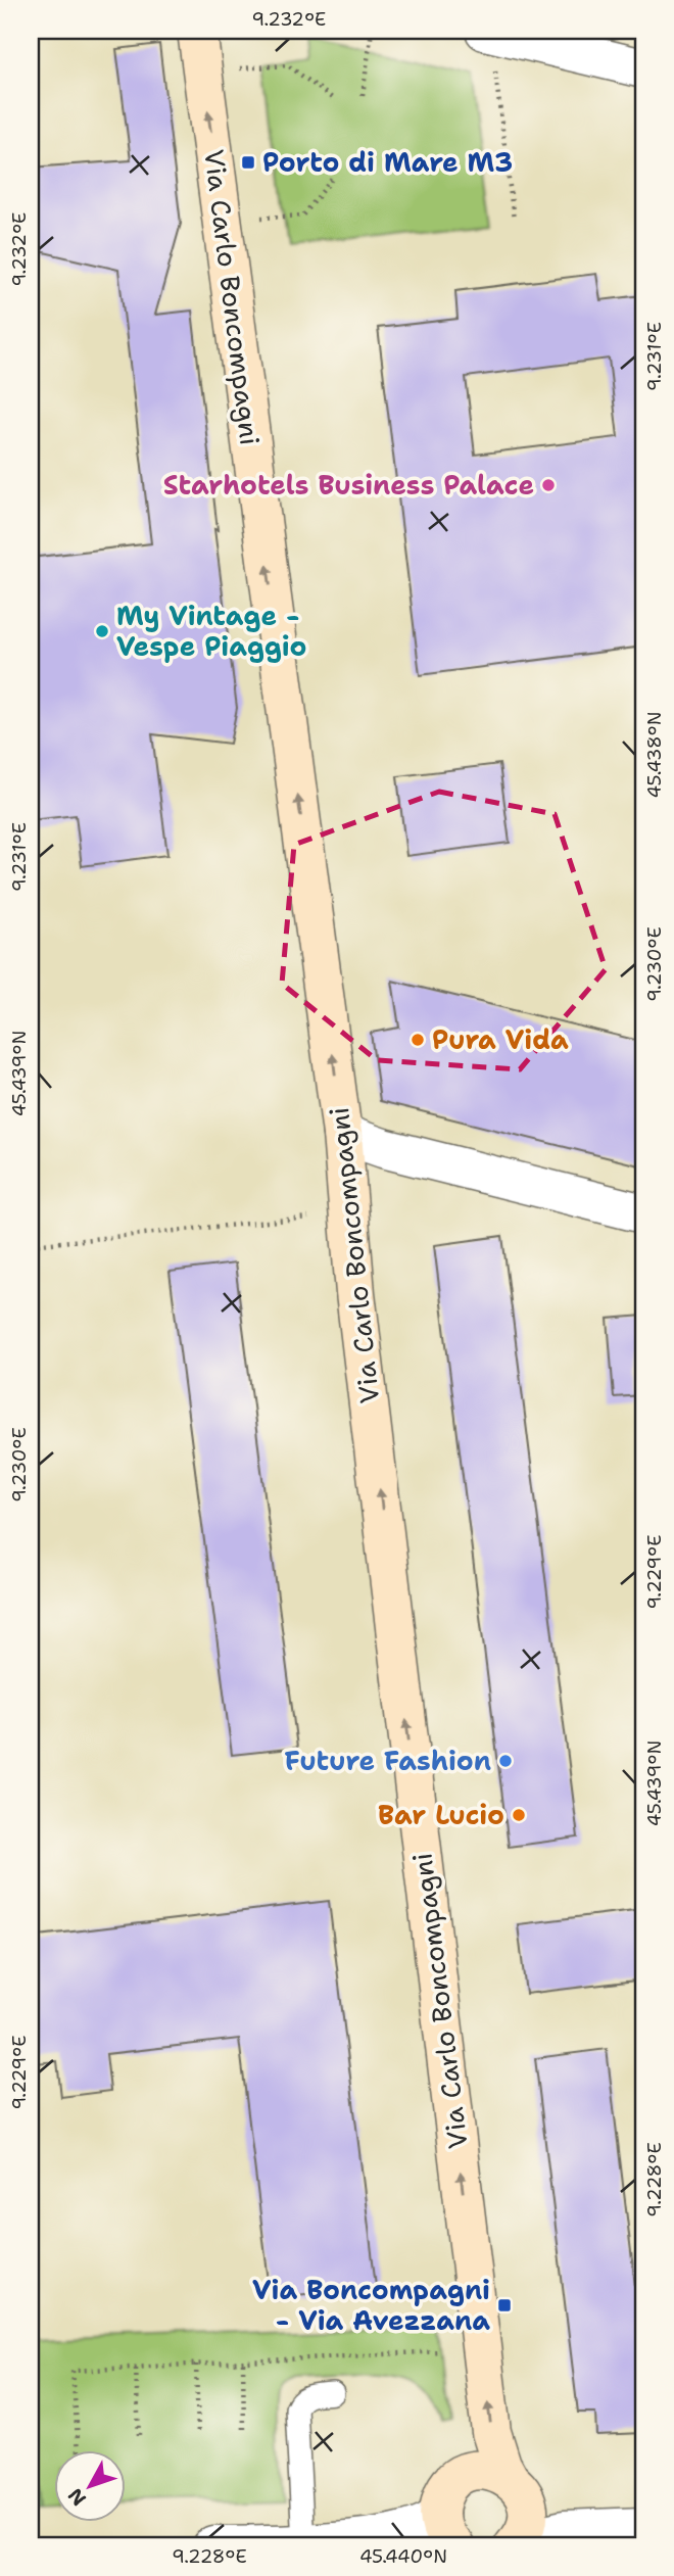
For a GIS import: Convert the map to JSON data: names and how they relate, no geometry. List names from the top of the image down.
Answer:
{
  "streets": {
    "street": ["Via Carlo Boncompagni"]
  },
  "one_way": ["Via Carlo Boncompagni"],
  "places": {
    "transit": ["Porto di Mare M3", "Via Boncompagni - Via Avezzana"],
    "other": [
      "Starhotels Business Palace",
      "My Vintage - Vespe Piaggio",
      "Pura Vida",
      "Future Fashion",
      "Bar Lucio"
    ]
  },
  "north": "bottom left",
  "coordinates": [
    "9.232°E",
    "9.231°E",
    "45.438°N",
    "9.230°E",
    "45.439°N",
    "9.229°E",
    "9.228°E",
    "45.440°N"
  ]
}
